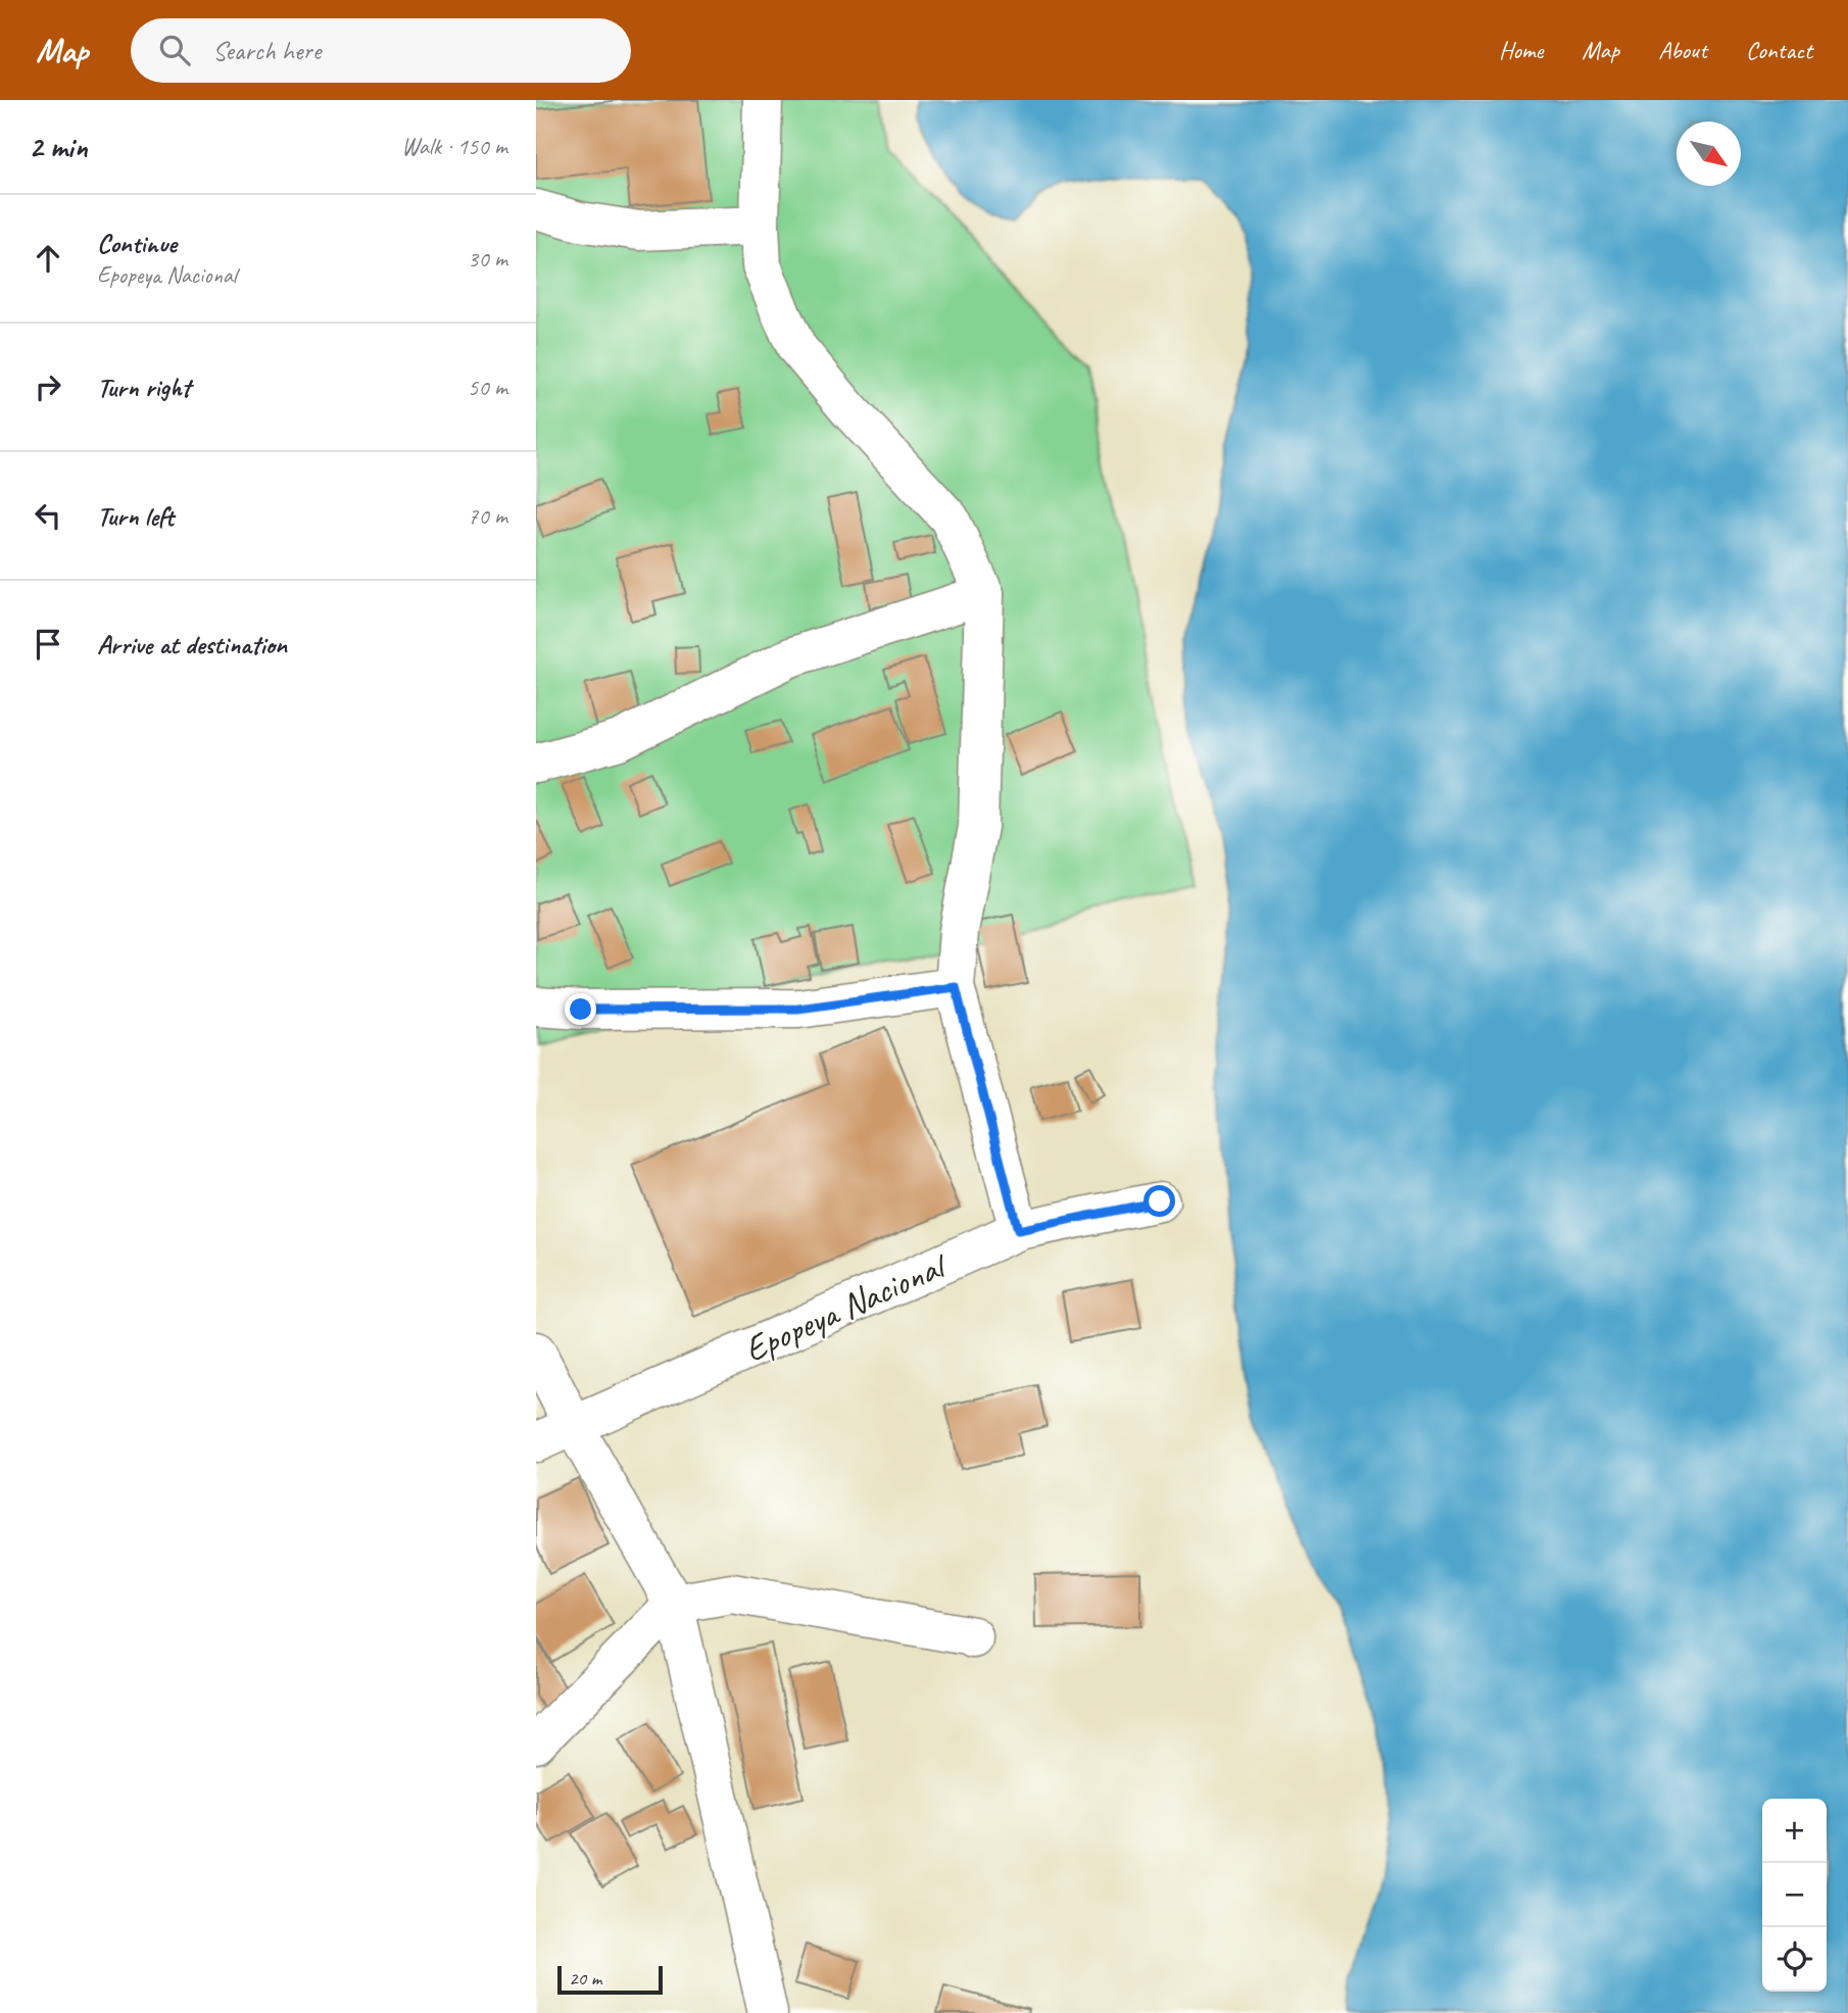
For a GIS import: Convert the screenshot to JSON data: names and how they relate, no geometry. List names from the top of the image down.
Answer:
{
  "streets": {
    "street": ["Epopeya Nacional"]
  },
  "scale_bar": "20 m",
  "north": "bottom right",
  "page": {
    "header": "Map",
    "search": "Search here",
    "nav": [
      "Home",
      "Map",
      "About",
      "Contact"
    ],
    "heading": ["2 min", "Walk · 150 m"],
    "list": [
      ["Continue", "Epopeya Nacional", "30 m"],
      ["Turn right", "50 m"],
      ["Turn left", "70 m"],
      "Arrive at destination"
    ],
    "map_buttons": ["+", "−"],
    "scale": "20 m"
  }
}
